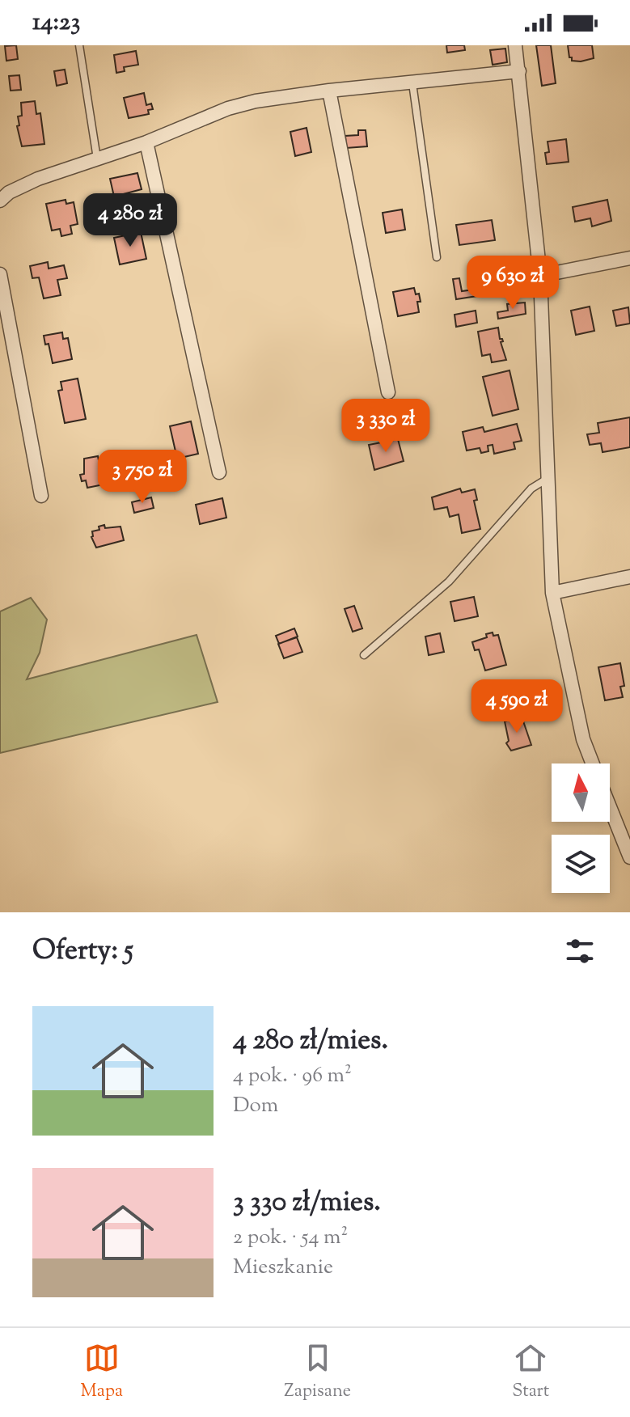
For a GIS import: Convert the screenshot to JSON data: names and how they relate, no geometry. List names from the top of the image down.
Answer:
{
  "north": "top",
  "page": {
    "status": "14:23",
    "price": [
      "4 280 zł",
      "9 630 zł",
      "3 330 zł",
      "3 750 zł",
      "4 590 zł"
    ],
    "heading": "Oferty: 5",
    "list": [
      {
        "name": "4 280 zł/mies.",
        "note": "4 pok. · 96 m² · Dom"
      },
      {
        "name": "3 330 zł/mies.",
        "note": "2 pok. · 54 m² · Mieszkanie"
      }
    ],
    "tabs": ["Mapa", "Zapisane", "Start"]
  }
}
